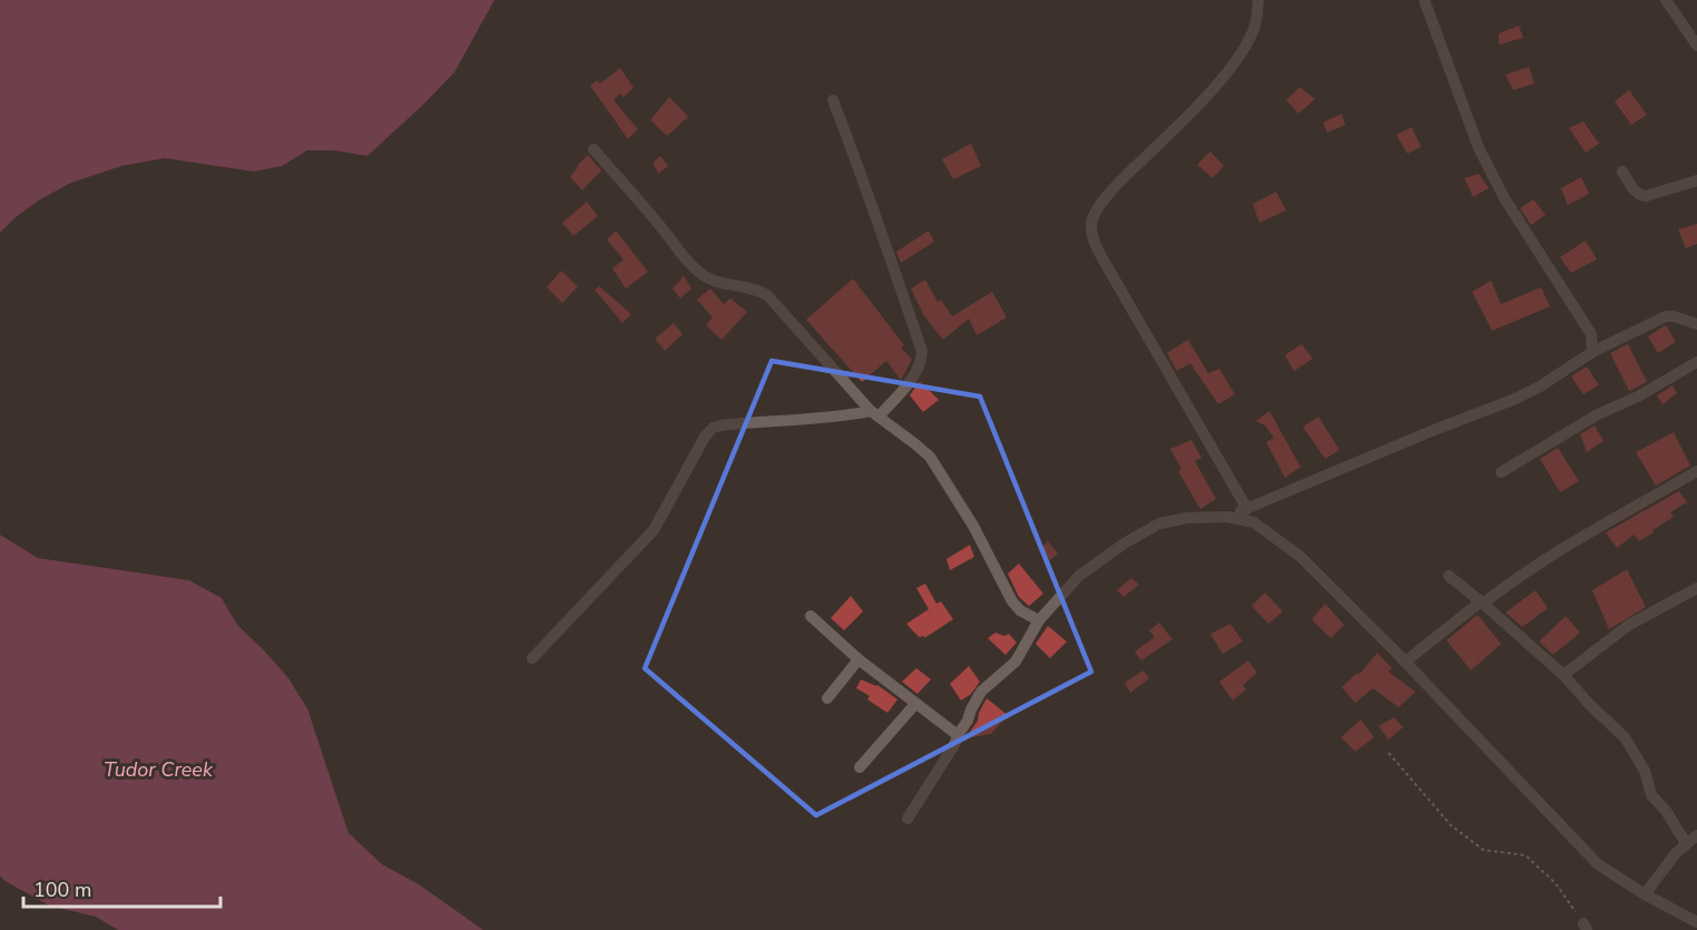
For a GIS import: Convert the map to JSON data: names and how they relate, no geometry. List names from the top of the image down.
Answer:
{
  "water": ["Tudor Creek"],
  "scale_bar": "100 m"
}
